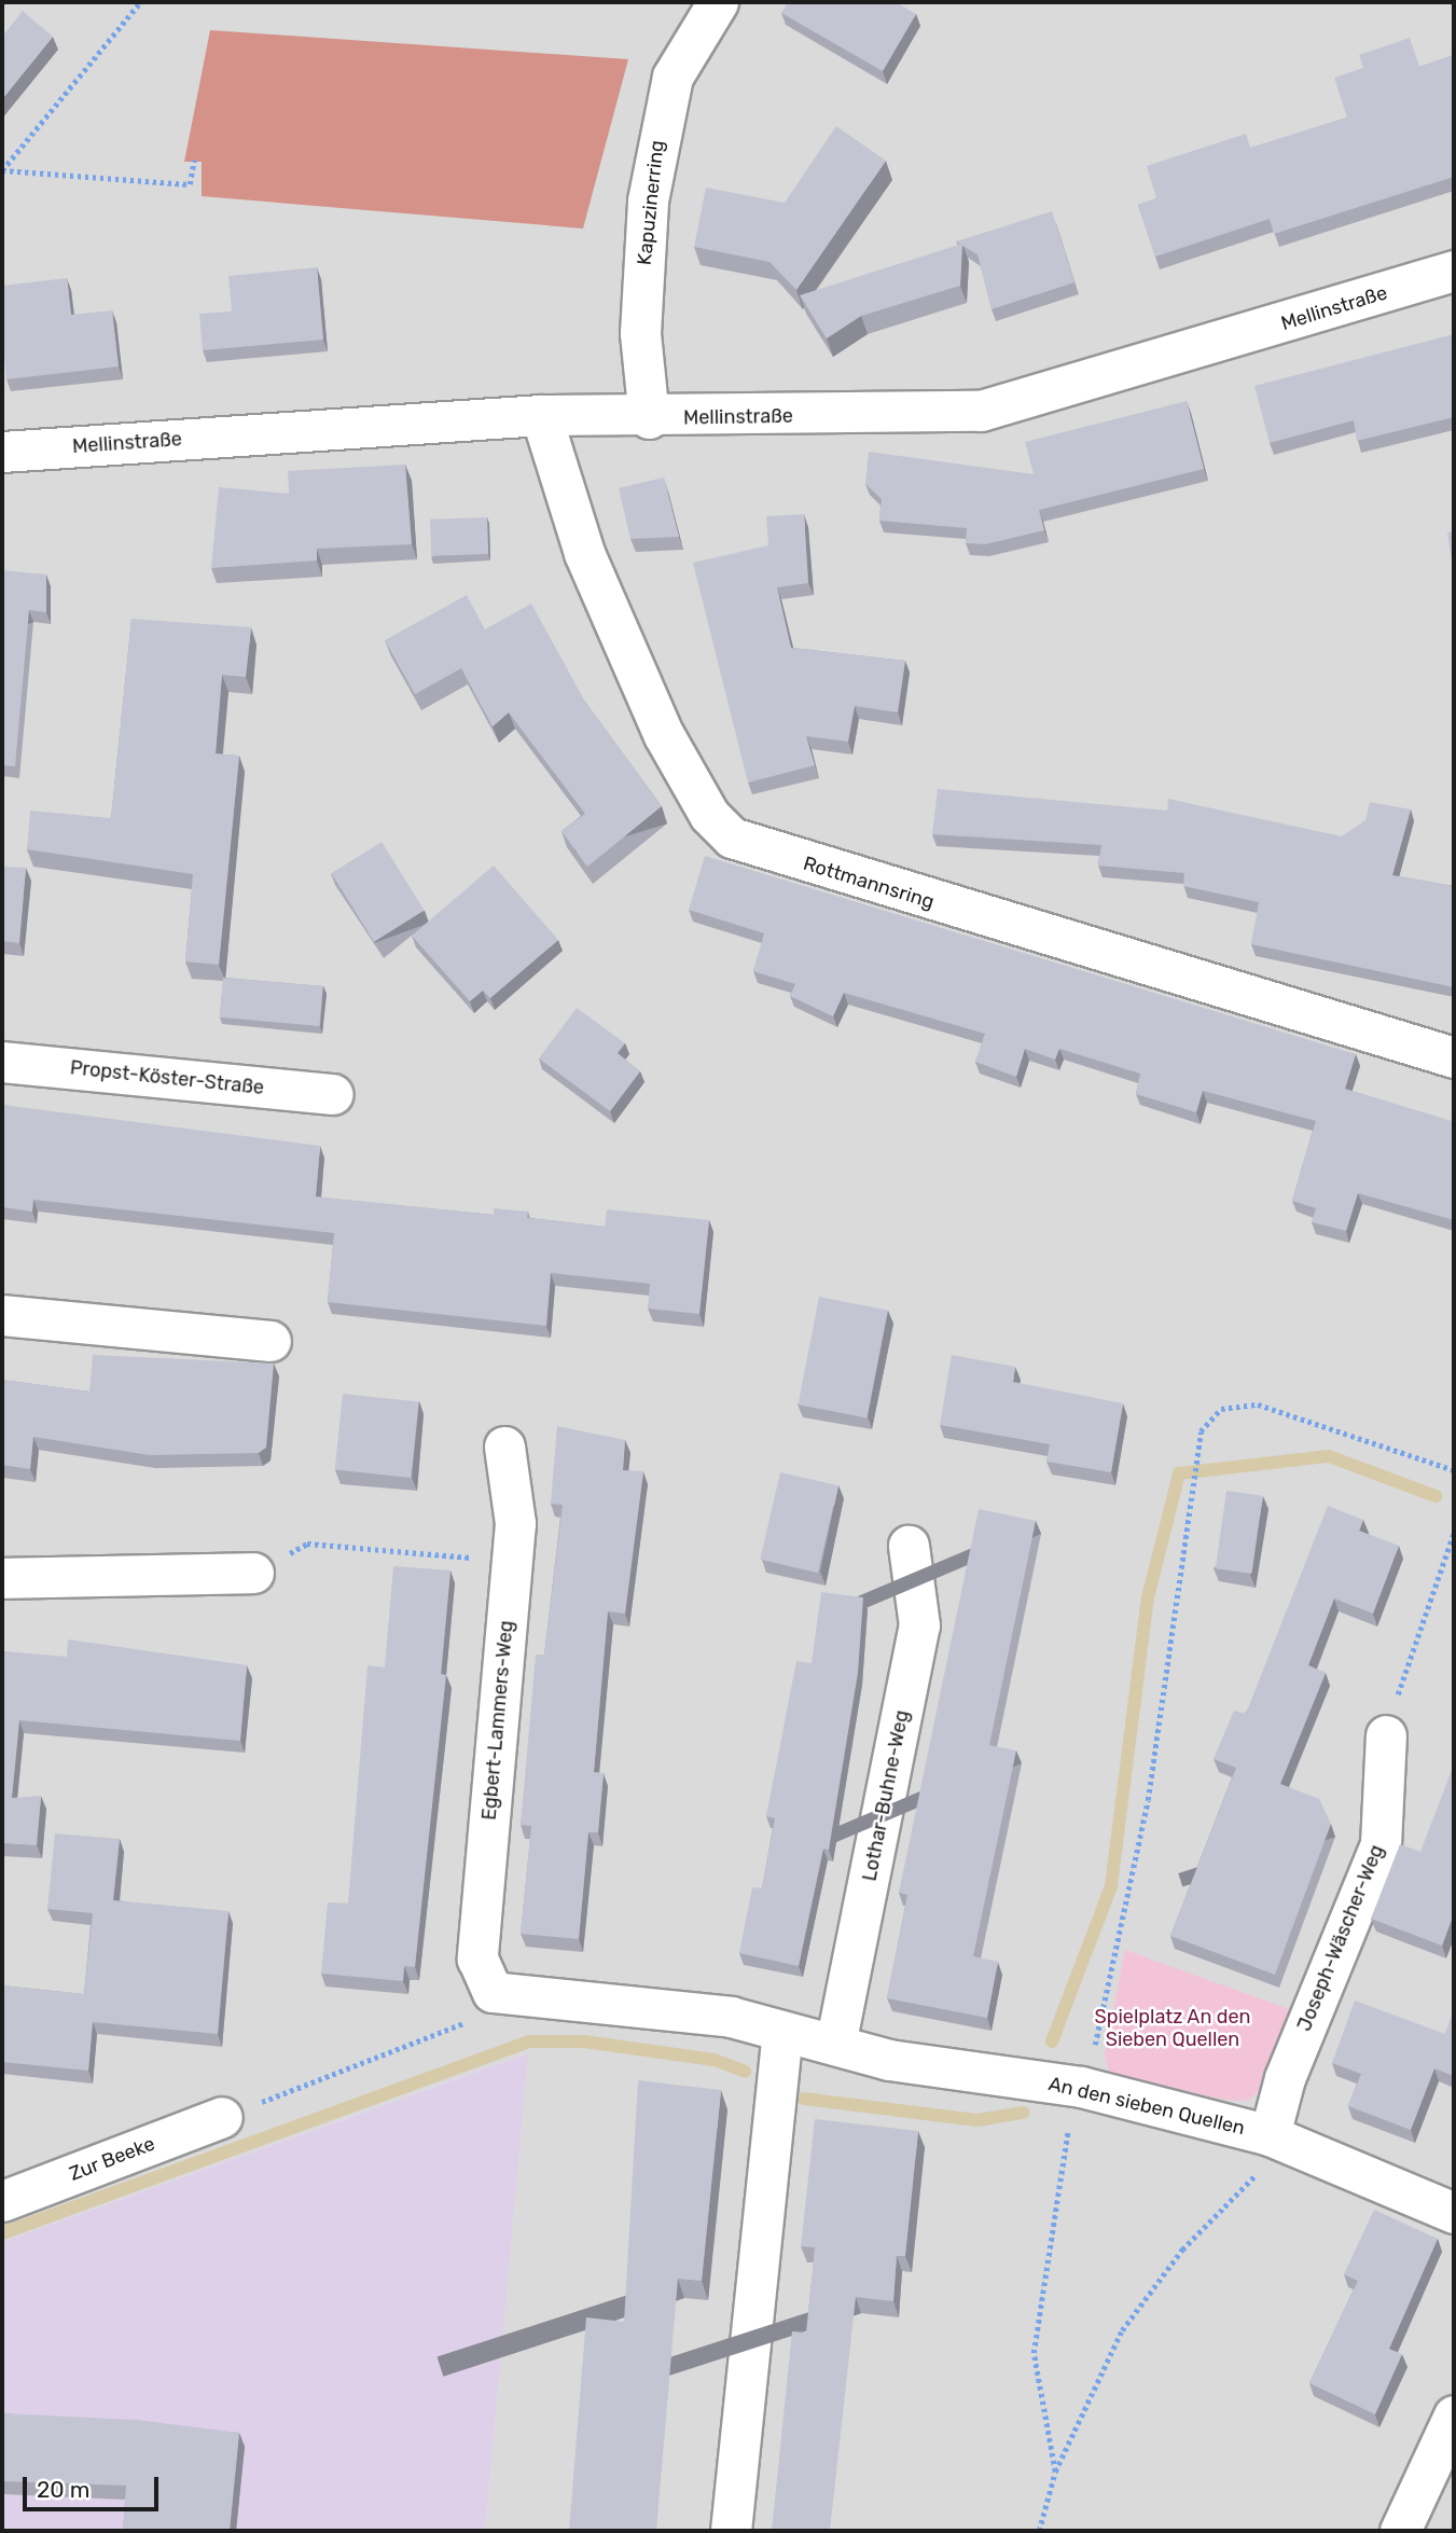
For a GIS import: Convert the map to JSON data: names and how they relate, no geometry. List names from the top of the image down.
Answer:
{
  "streets": {
    "street": [
      "Kapuzinerring",
      "Mellinstraße",
      "Rottmannsring",
      "Propst-Köster-Straße",
      "Egbert-Lammers-Weg",
      "Lothar-Buhne-Weg",
      "Joseph-Wäscher-Weg",
      "An den sieben Quellen",
      "Zur Beeke"
    ]
  },
  "crossings": [
    ["Kapuzinerring", "Mellinstraße"],
    ["Mellinstraße", "Rottmannsring"],
    ["Egbert-Lammers-Weg", "An den sieben Quellen"],
    ["Lothar-Buhne-Weg", "An den sieben Quellen"],
    ["Joseph-Wäscher-Weg", "An den sieben Quellen"]
  ],
  "parks": ["Spielplatz An den Sieben Quellen"],
  "scale_bar": "20 m"
}
